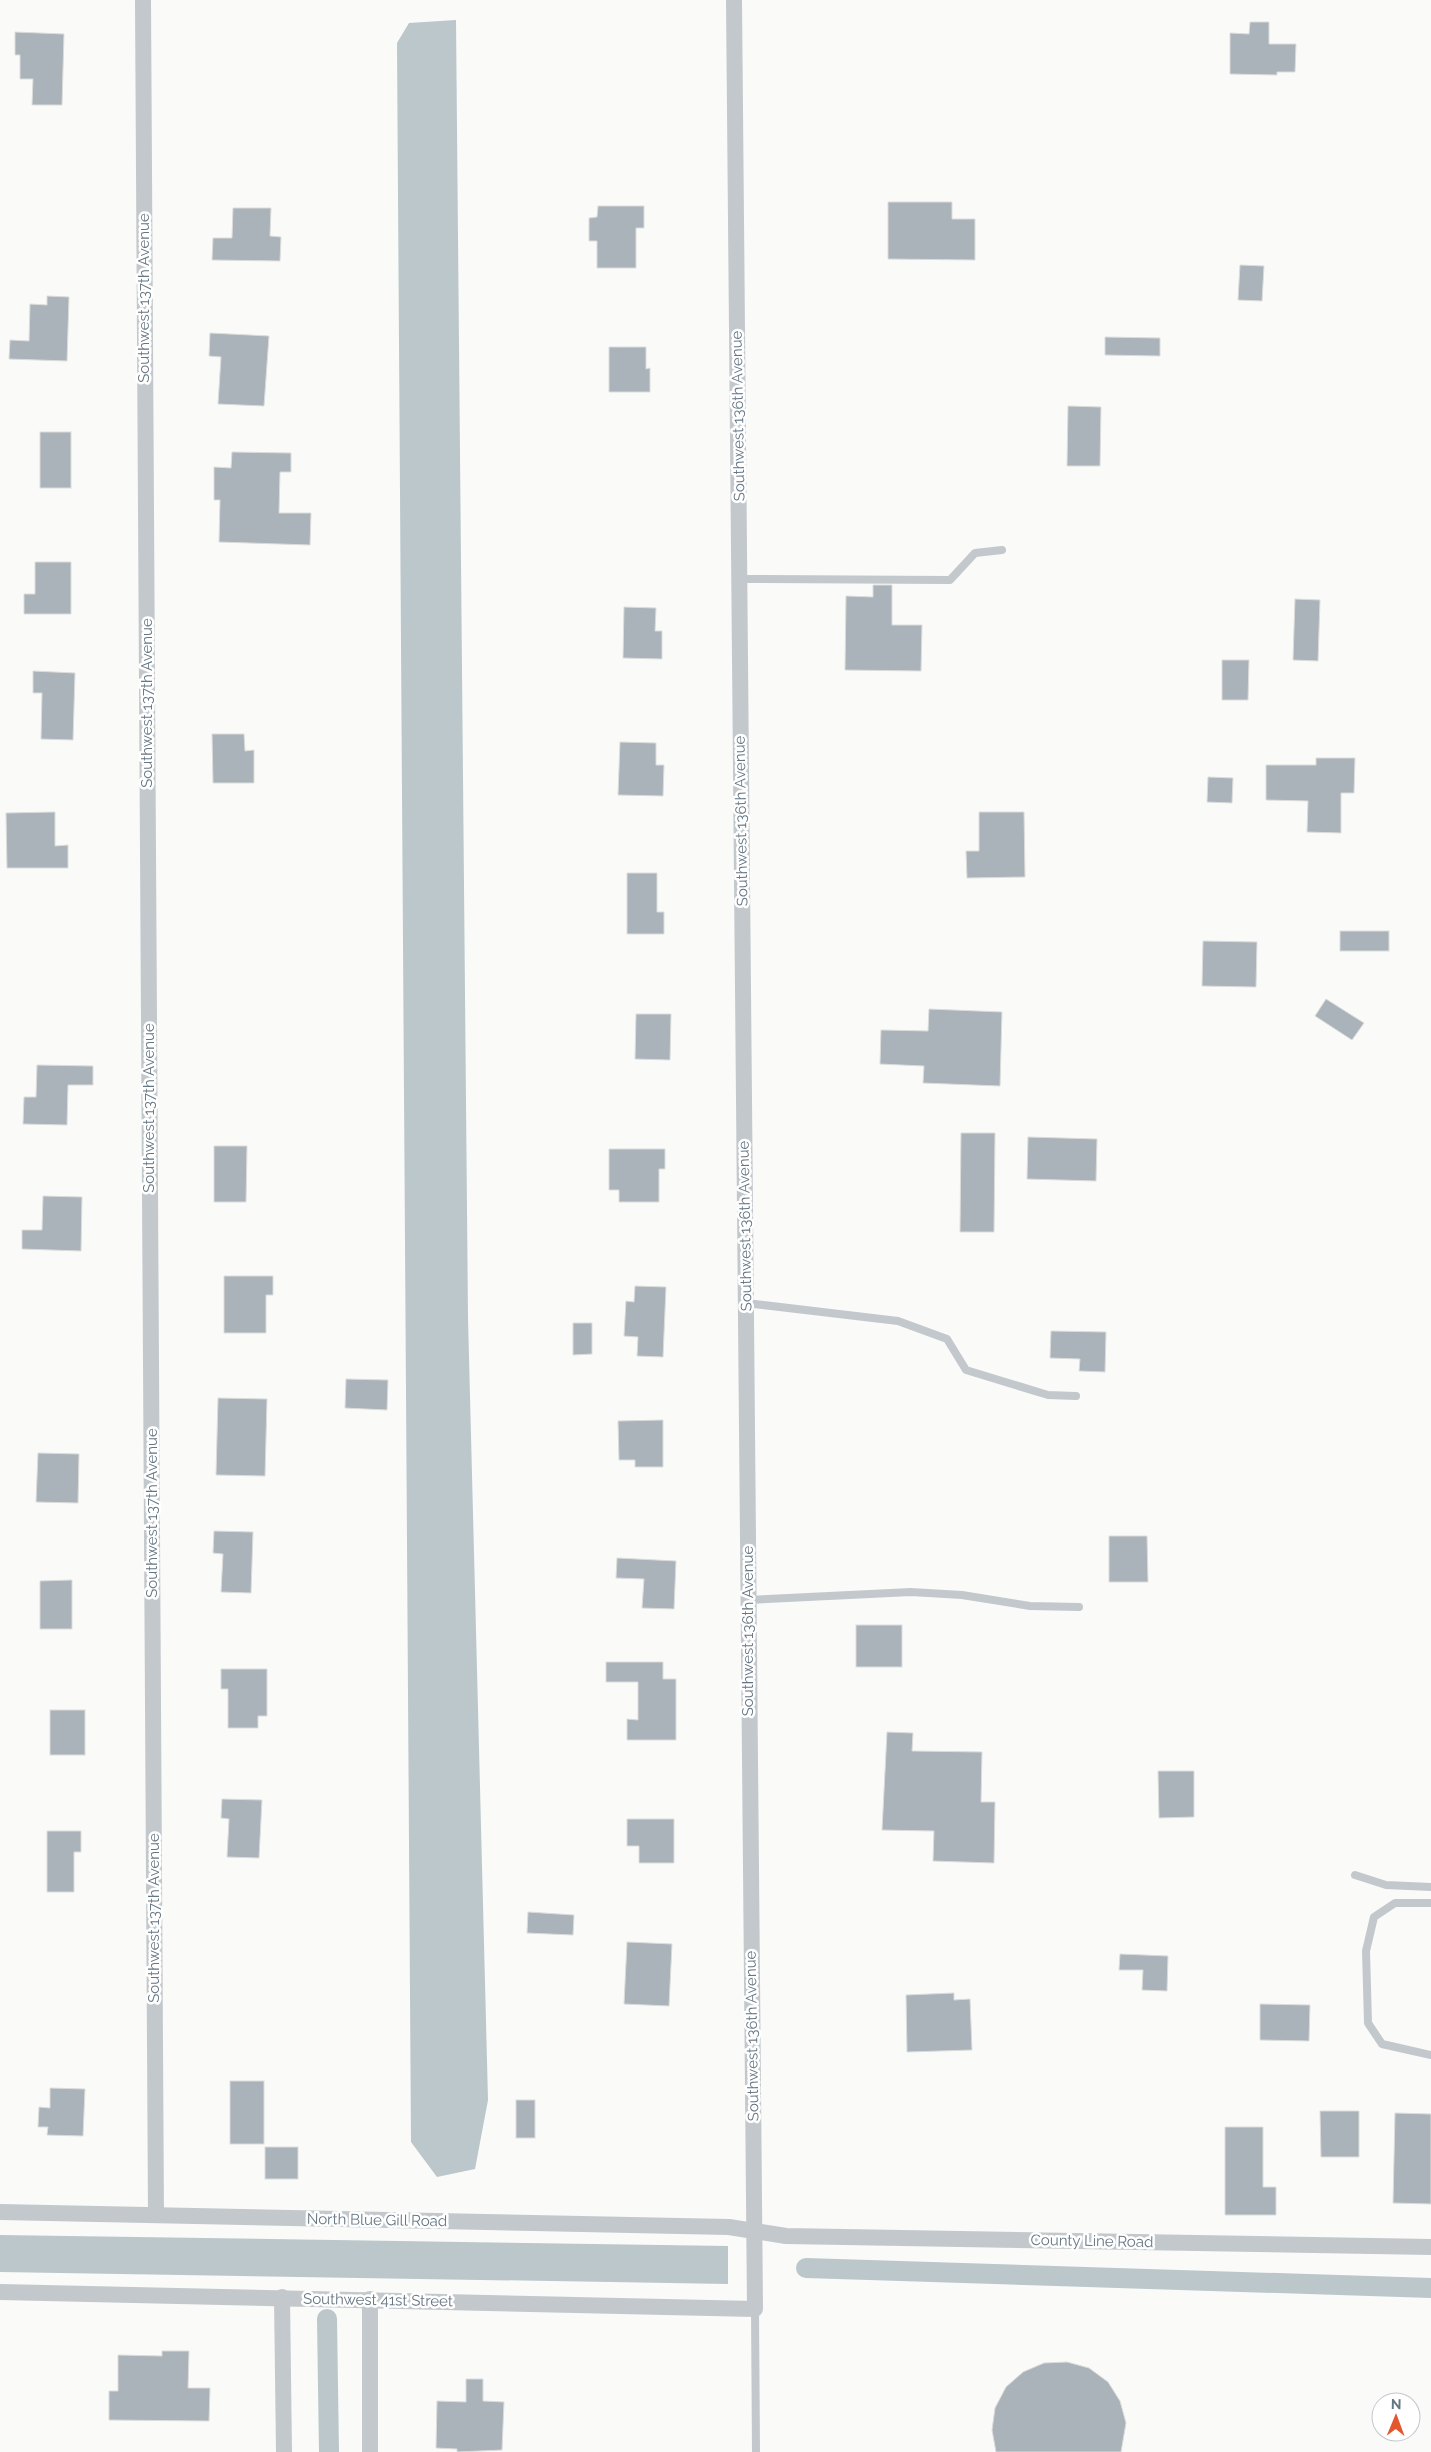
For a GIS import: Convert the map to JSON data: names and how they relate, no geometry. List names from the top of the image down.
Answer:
{
  "streets": {
    "street": [
      "Southwest 137th Avenue",
      "Southwest 136th Avenue",
      "North Blue Gill Road",
      "County Line Road",
      "Southwest 41st Street"
    ]
  },
  "crossings": [
    ["Southwest 137th Avenue", "North Blue Gill Road"],
    ["Southwest 136th Avenue", "North Blue Gill Road"],
    ["Southwest 136th Avenue", "County Line Road"],
    ["Southwest 136th Avenue", "Southwest 41st Street"],
    ["North Blue Gill Road", "County Line Road"]
  ],
  "north": "top"
}
